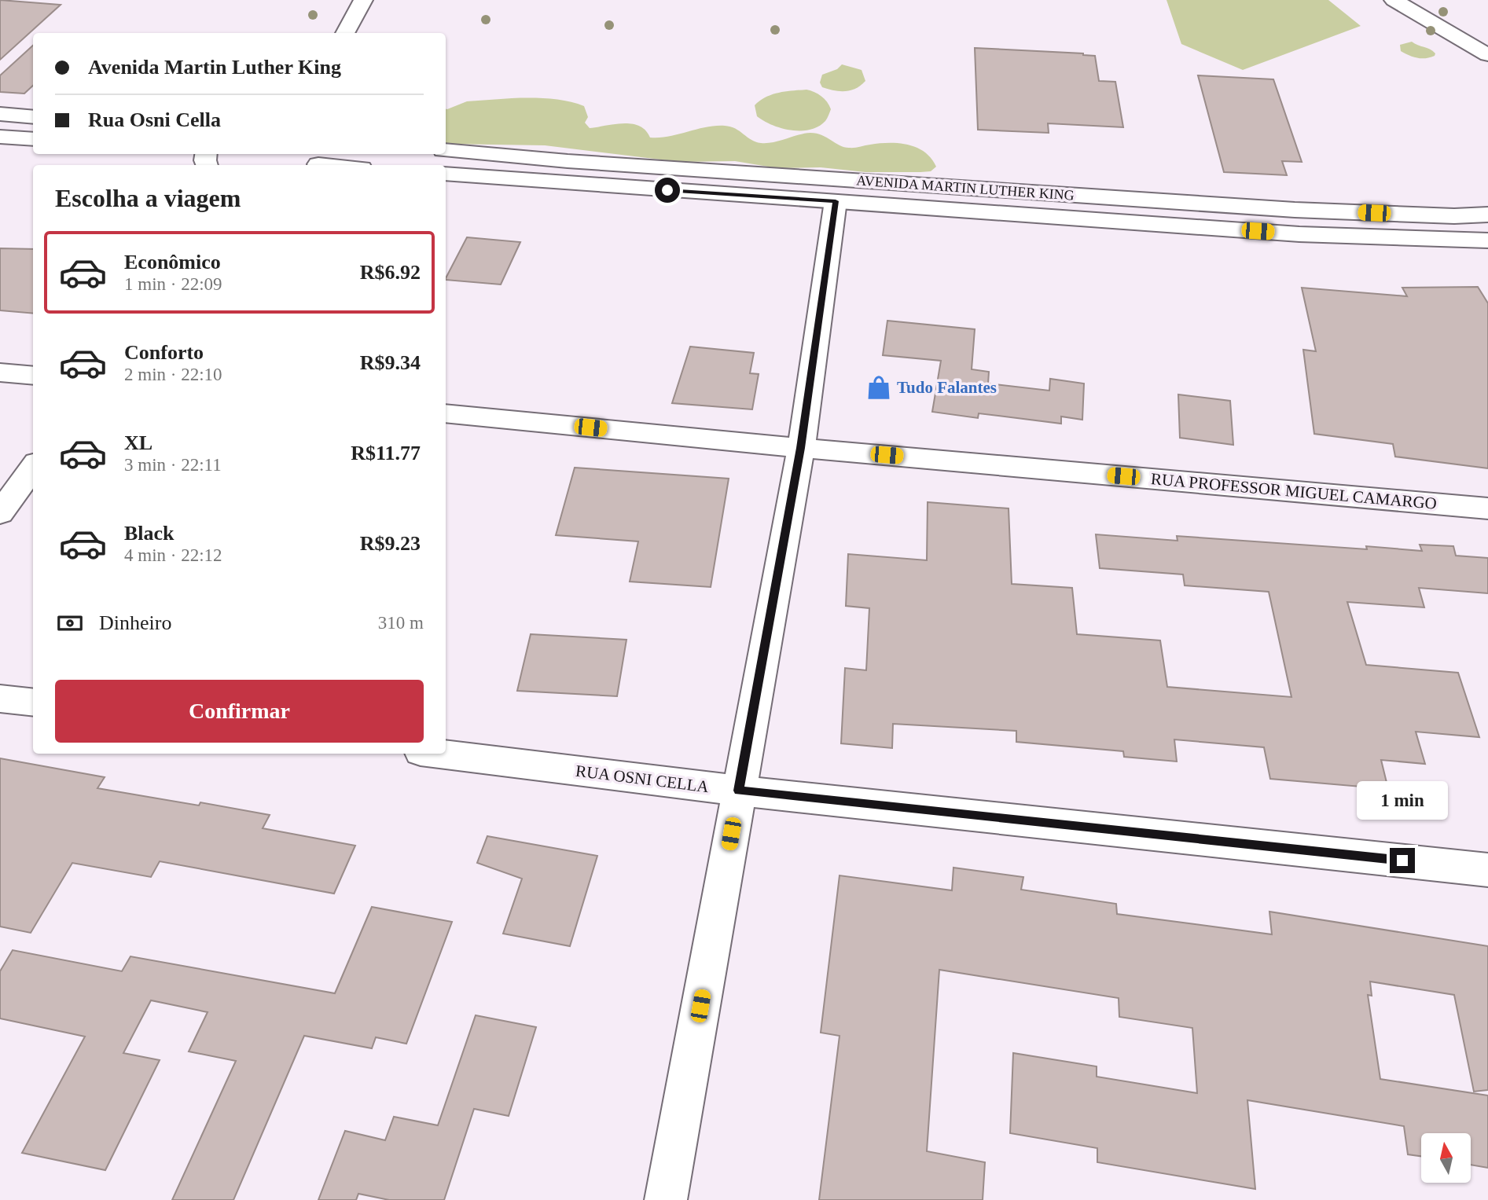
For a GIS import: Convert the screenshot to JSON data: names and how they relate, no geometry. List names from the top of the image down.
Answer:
{
  "streets": {
    "street": ["AVENIDA MARTIN LUTHER KING", "RUA PROFESSOR MIGUEL CAMARGO", "RUA OSNI CELLA"]
  },
  "places": {
    "shop": ["Tudo Falantes"]
  },
  "north": "top",
  "page": {
    "banner": ["Avenida Martin Luther King", "Rua Osni Cella"],
    "heading": "Escolha a viagem",
    "list": [
      {
        "name": "Econômico",
        "note": "1 min · 22:09",
        "value": "R$6.92"
      },
      {
        "name": "Conforto",
        "note": "2 min · 22:10",
        "value": "R$9.34"
      },
      {
        "name": "XL",
        "note": "3 min · 22:11",
        "value": "R$11.77"
      },
      {
        "name": "Black",
        "note": "4 min · 22:12",
        "value": "R$9.23"
      }
    ],
    "pay": ["Dinheiro", "310 m"],
    "buttons": "Confirmar",
    "bubble": "1 min"
  }
}
